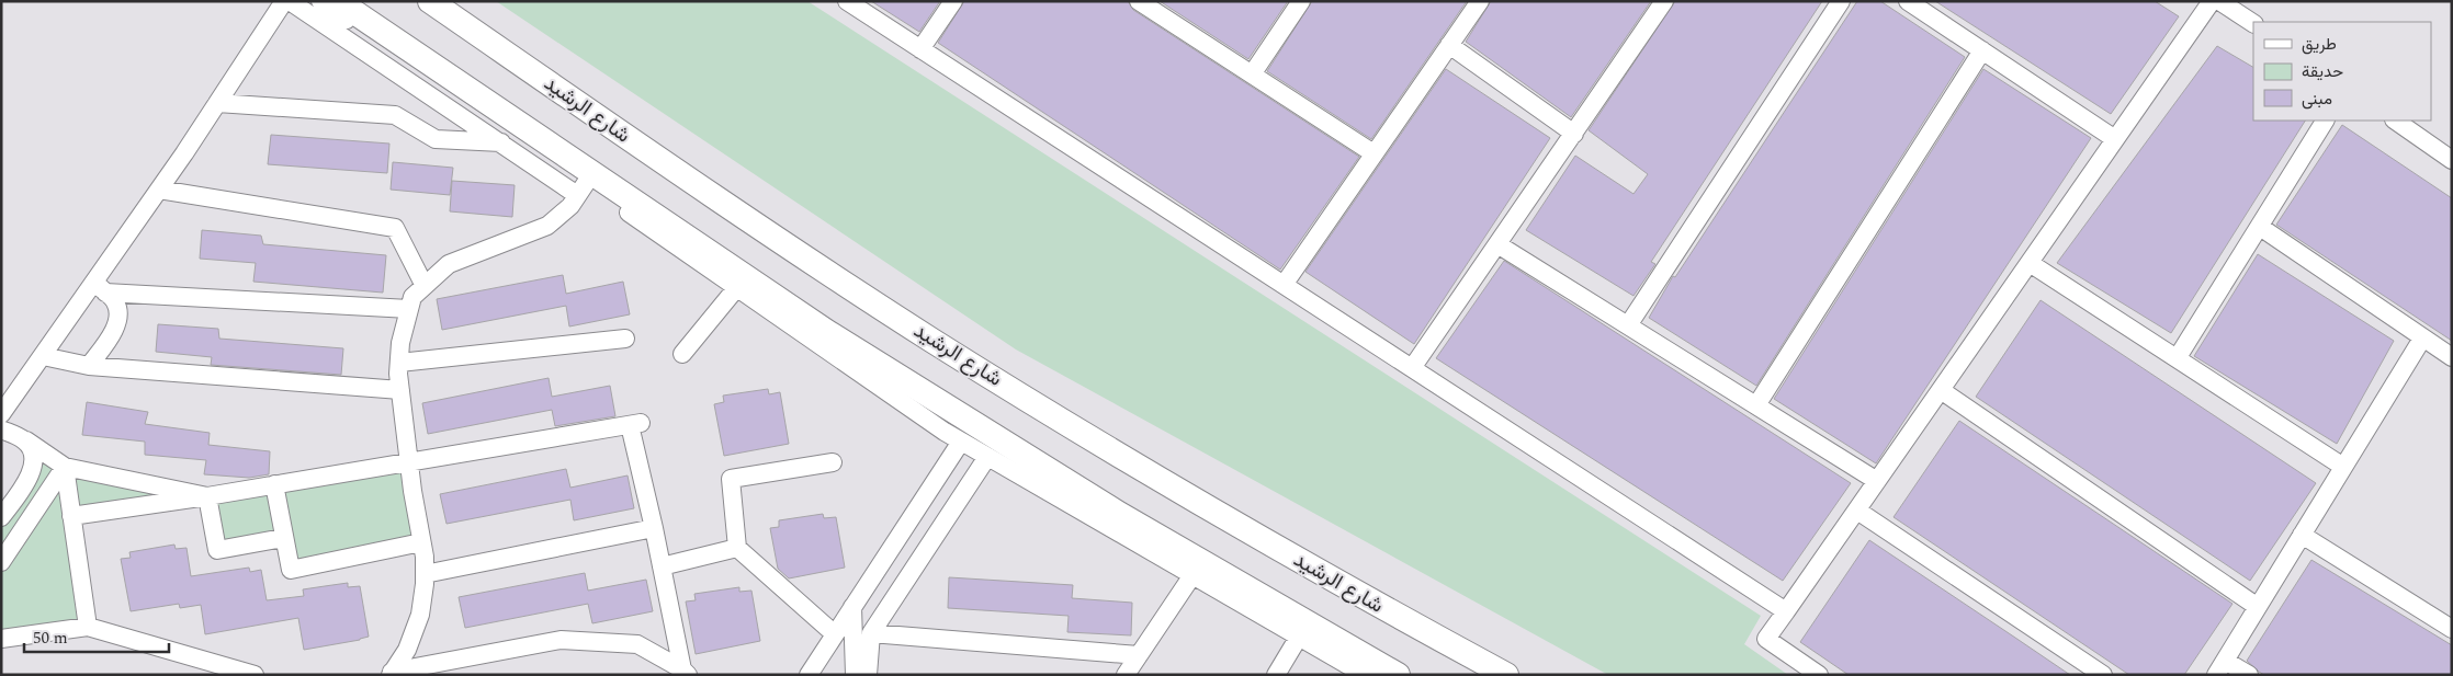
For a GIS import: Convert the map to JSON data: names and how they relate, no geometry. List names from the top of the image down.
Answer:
{
  "streets": {
    "street": ["شارع الرشيد"]
  },
  "legend": ["طريق", "حديقة", "مبنى"],
  "scale_bar": "50 m"
}
